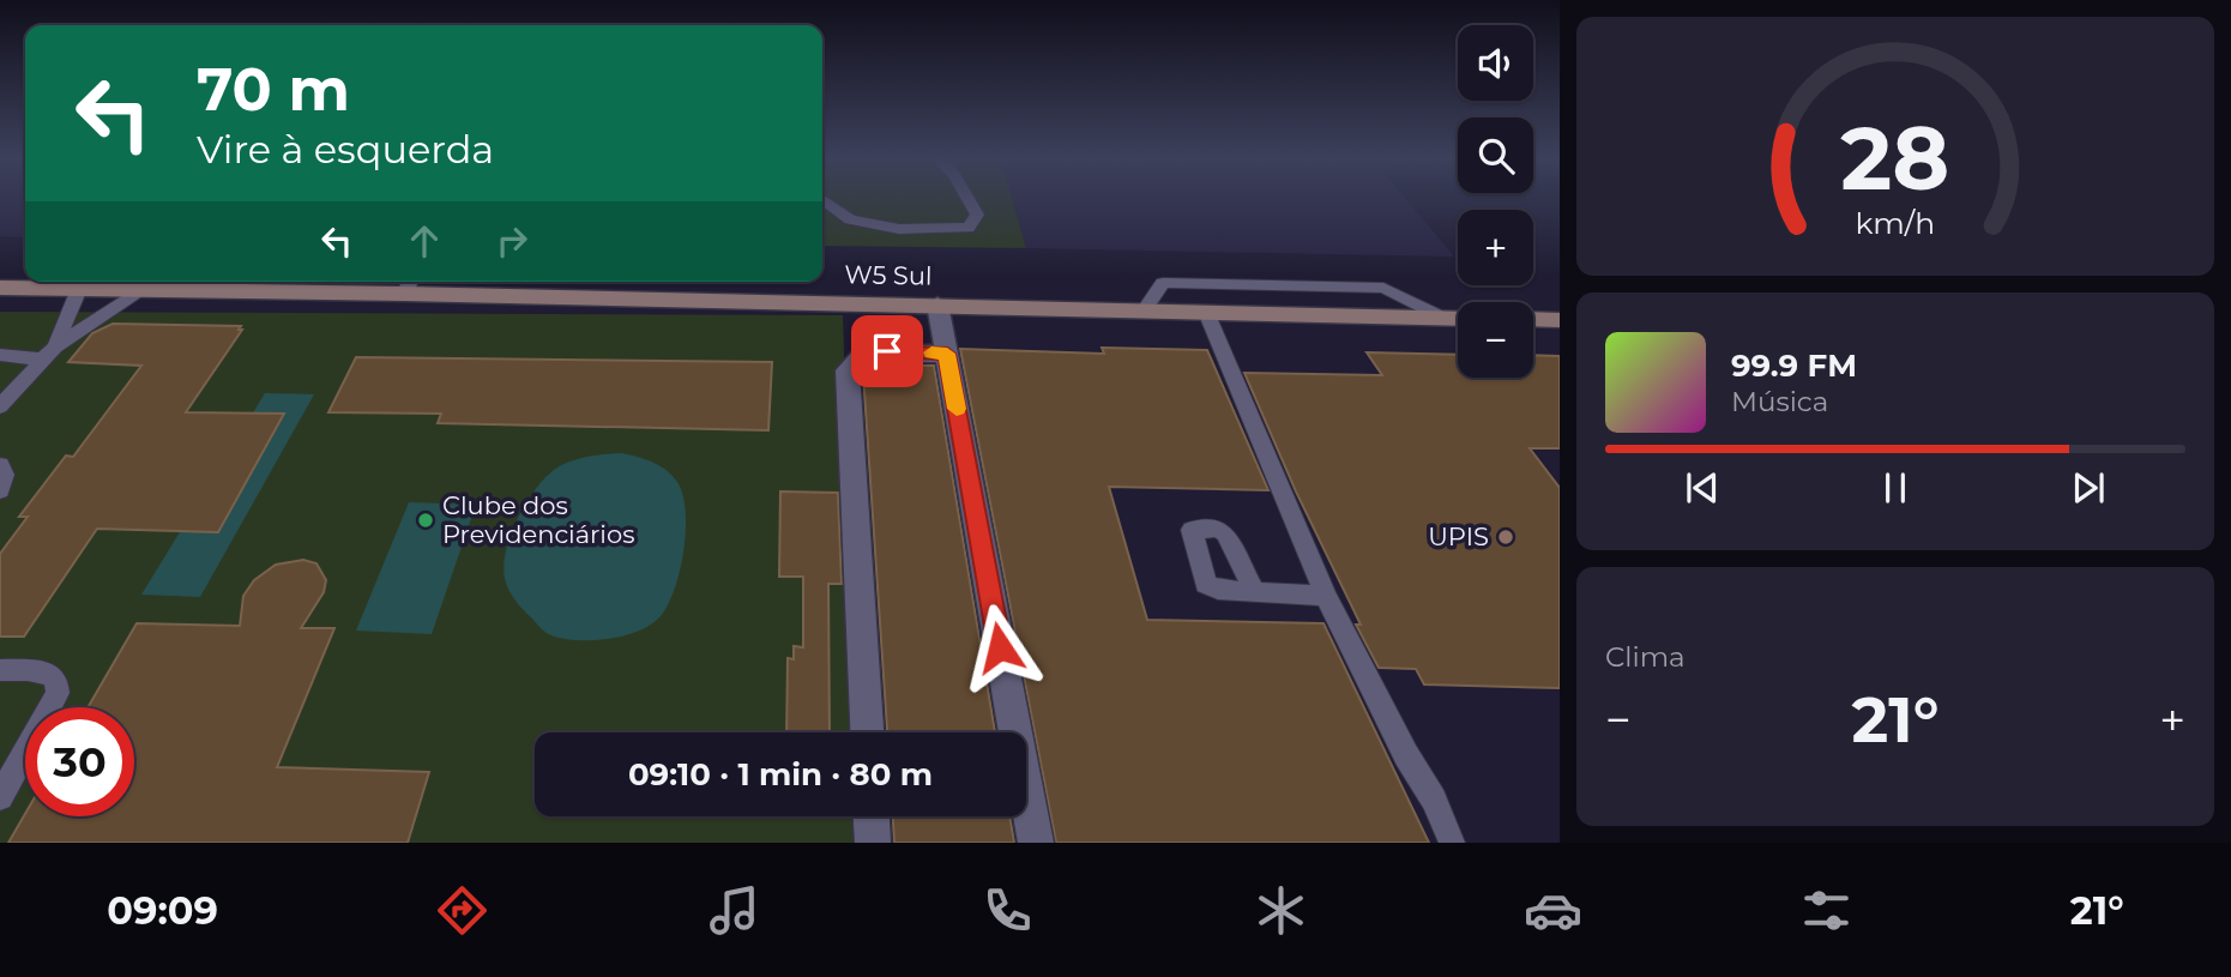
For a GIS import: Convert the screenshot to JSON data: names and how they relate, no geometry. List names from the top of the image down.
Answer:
{
  "streets": {
    "main road": ["W5 Sul"]
  },
  "places": ["Clube dos Previdenciários", "UPIS"],
  "page": {
    "map_buttons": ["+", "−"],
    "turn": ["70 m", "Vire à esquerda"],
    "song": ["99.9 FM", "Música"],
    "tile": "Clima",
    "heat": ["−", "21°", "+"],
    "limit": "30",
    "trip": "09:10 · 1 min · 80 m",
    "tabs": ["09:09", "21°"],
    "gauge": ["28", "km/h"]
  }
}
